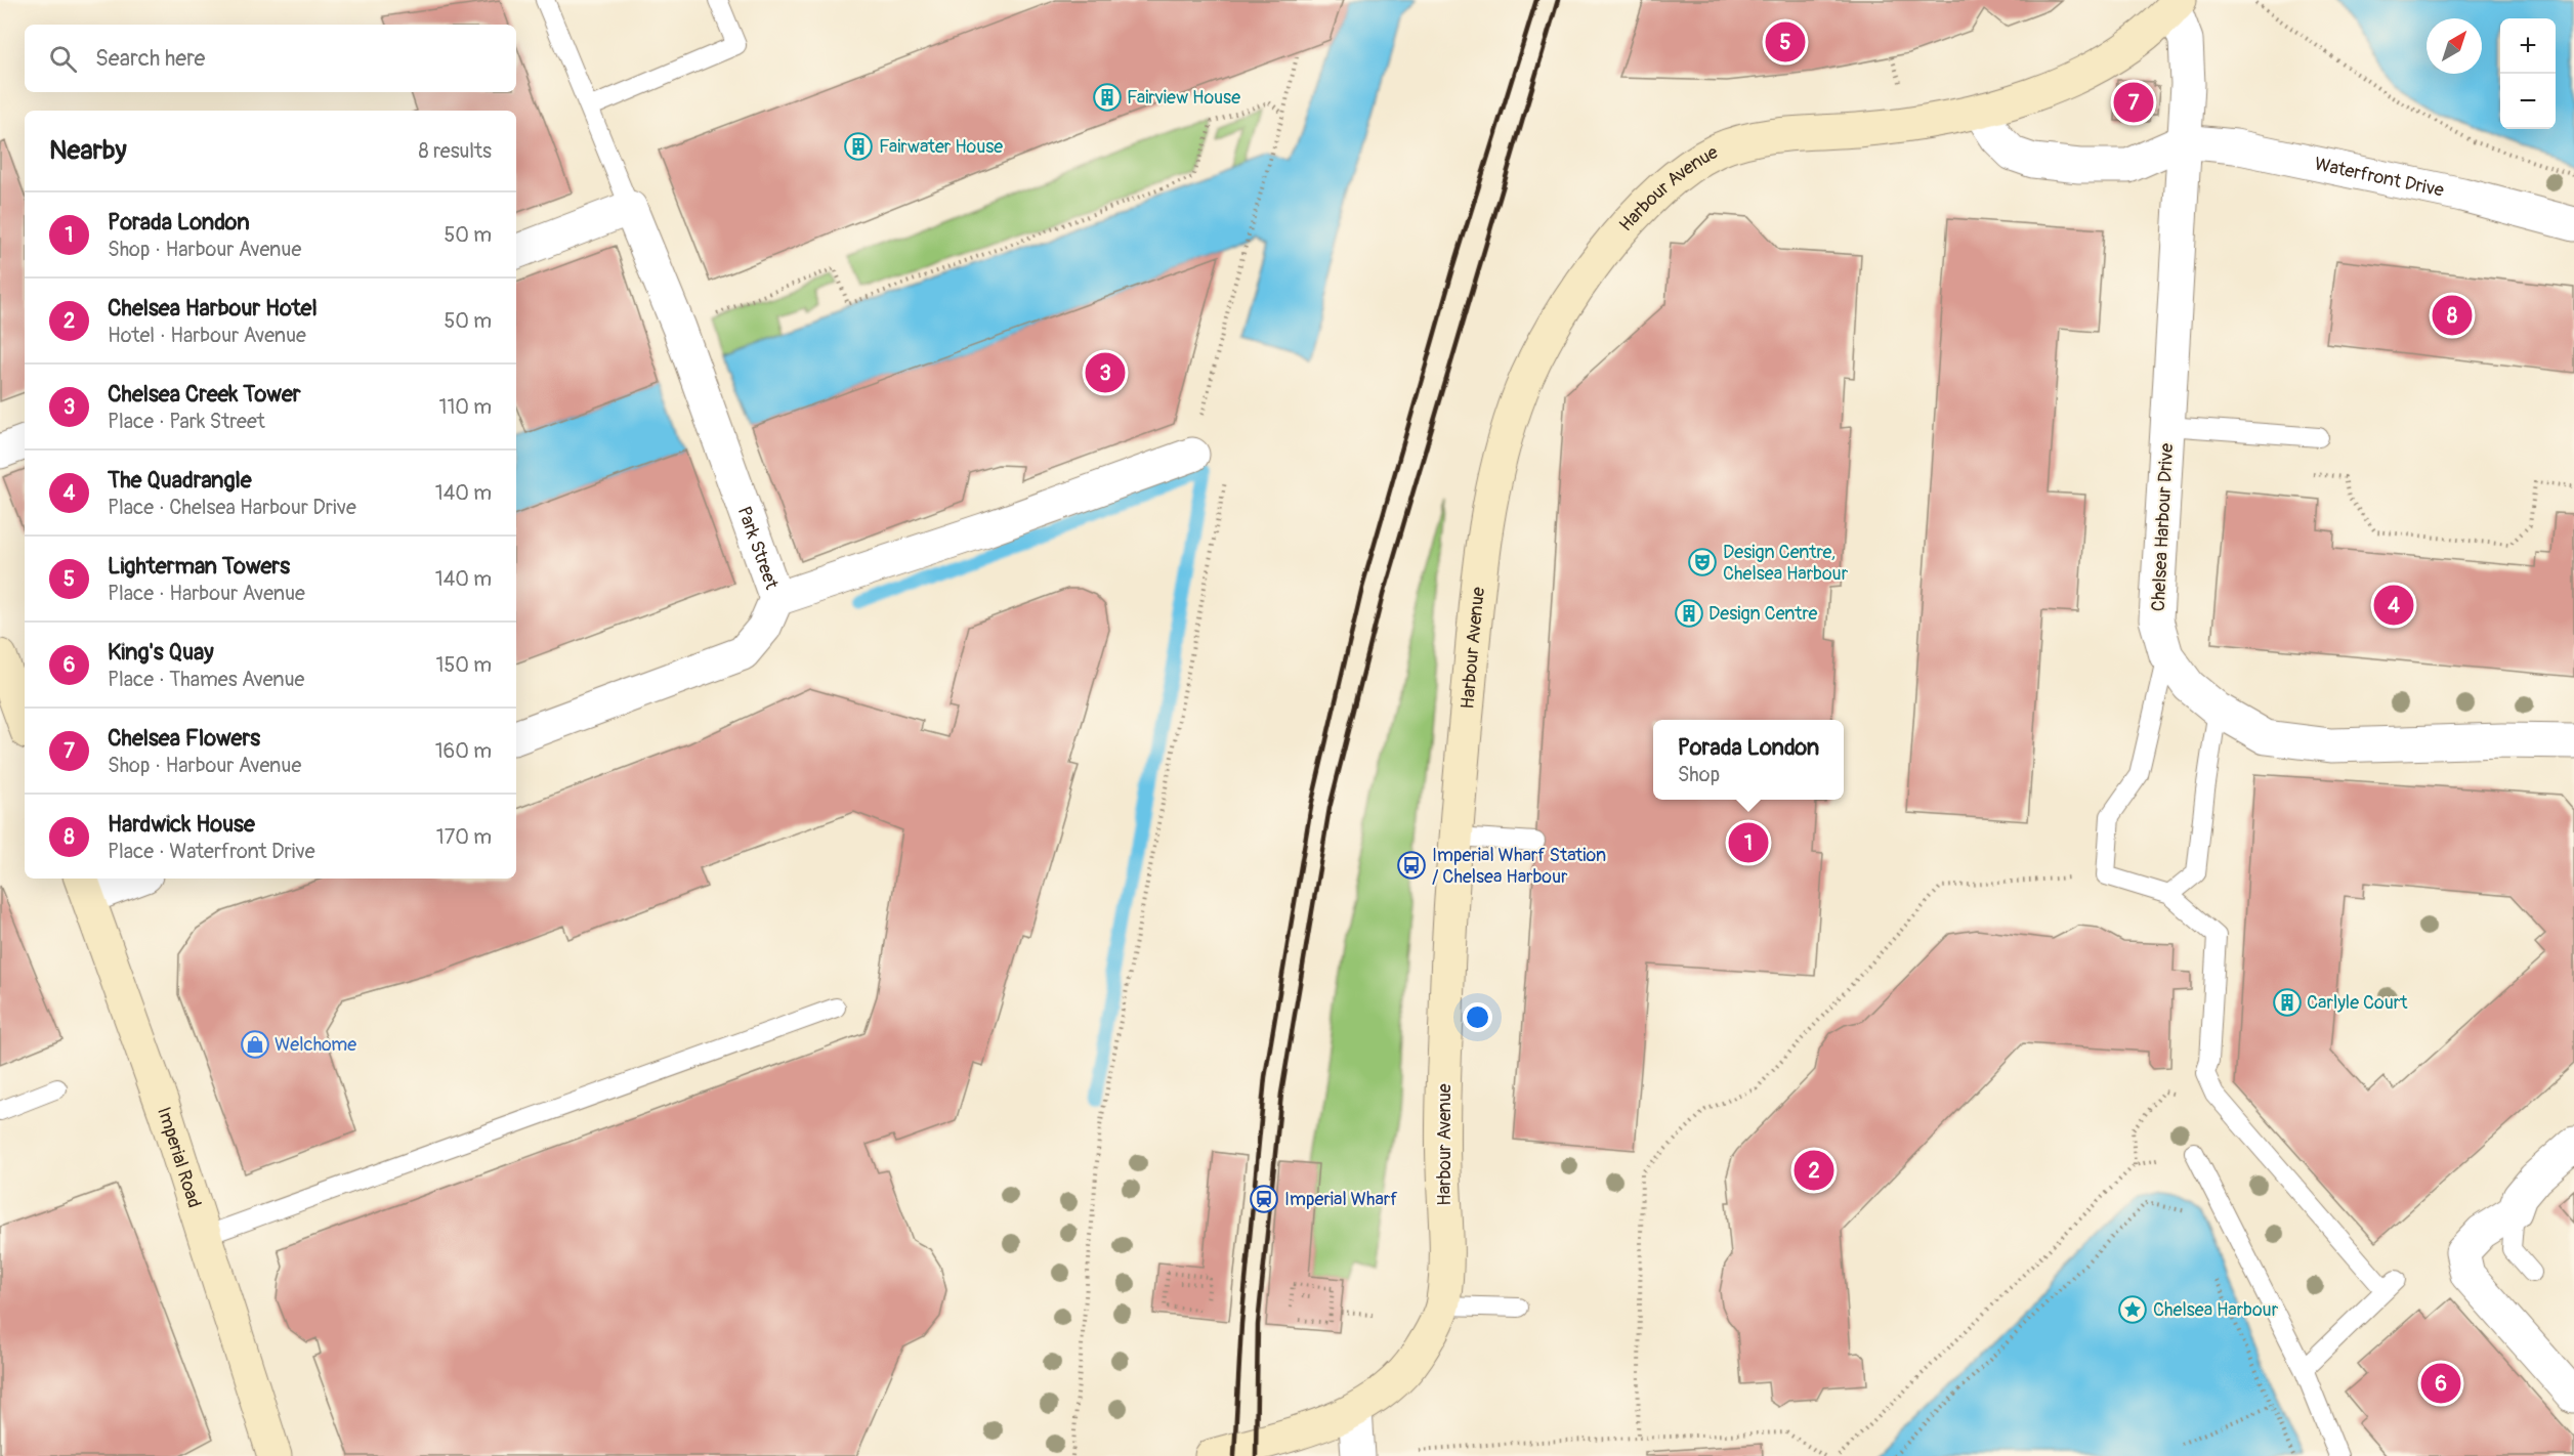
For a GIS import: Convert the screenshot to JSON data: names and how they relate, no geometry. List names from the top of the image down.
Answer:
{
  "streets": {
    "street": [
      "Waterfront Drive",
      "Harbour Avenue",
      "Chelsea Harbour Drive",
      "Park Street",
      "Imperial Road"
    ]
  },
  "crossings": [
    ["Waterfront Drive", "Chelsea Harbour Drive"],
    ["Harbour Avenue", "Chelsea Harbour Drive"]
  ],
  "places": {
    "building": [
      "Fairview House",
      "Fairwater House",
      "Design Centre",
      "Carlyle Court"
    ],
    "theatre": ["Design Centre, Chelsea Harbour"],
    "bus stop": ["Imperial Wharf Station / Chelsea Harbour"],
    "shop": ["Welchome"],
    "station": ["Imperial Wharf"],
    "place": ["Chelsea Harbour"]
  },
  "north": "top right",
  "page": {
    "map_buttons": ["+", "−"],
    "pins": [
      "5",
      "7",
      "8",
      "3",
      "4",
      "1",
      "2",
      "6"
    ],
    "search": "Search here",
    "heading": ["Nearby", "8 results"],
    "list": [
      {
        "mark": "1",
        "name": "Porada London",
        "note": "Shop · Harbour Avenue",
        "value": "50 m"
      },
      {
        "mark": "2",
        "name": "Chelsea Harbour Hotel",
        "note": "Hotel · Harbour Avenue",
        "value": "50 m"
      },
      {
        "mark": "3",
        "name": "Chelsea Creek Tower",
        "note": "Place · Park Street",
        "value": "110 m"
      },
      {
        "mark": "4",
        "name": "The Quadrangle",
        "note": "Place · Chelsea Harbour Drive",
        "value": "140 m"
      },
      {
        "mark": "5",
        "name": "Lighterman Towers",
        "note": "Place · Harbour Avenue",
        "value": "140 m"
      },
      {
        "mark": "6",
        "name": "King's Quay",
        "note": "Place · Thames Avenue",
        "value": "150 m"
      },
      {
        "mark": "7",
        "name": "Chelsea Flowers",
        "note": "Shop · Harbour Avenue",
        "value": "160 m"
      },
      {
        "mark": "8",
        "name": "Hardwick House",
        "note": "Place · Waterfront Drive",
        "value": "170 m"
      }
    ],
    "popup": ["Porada London", "Shop"]
  }
}
